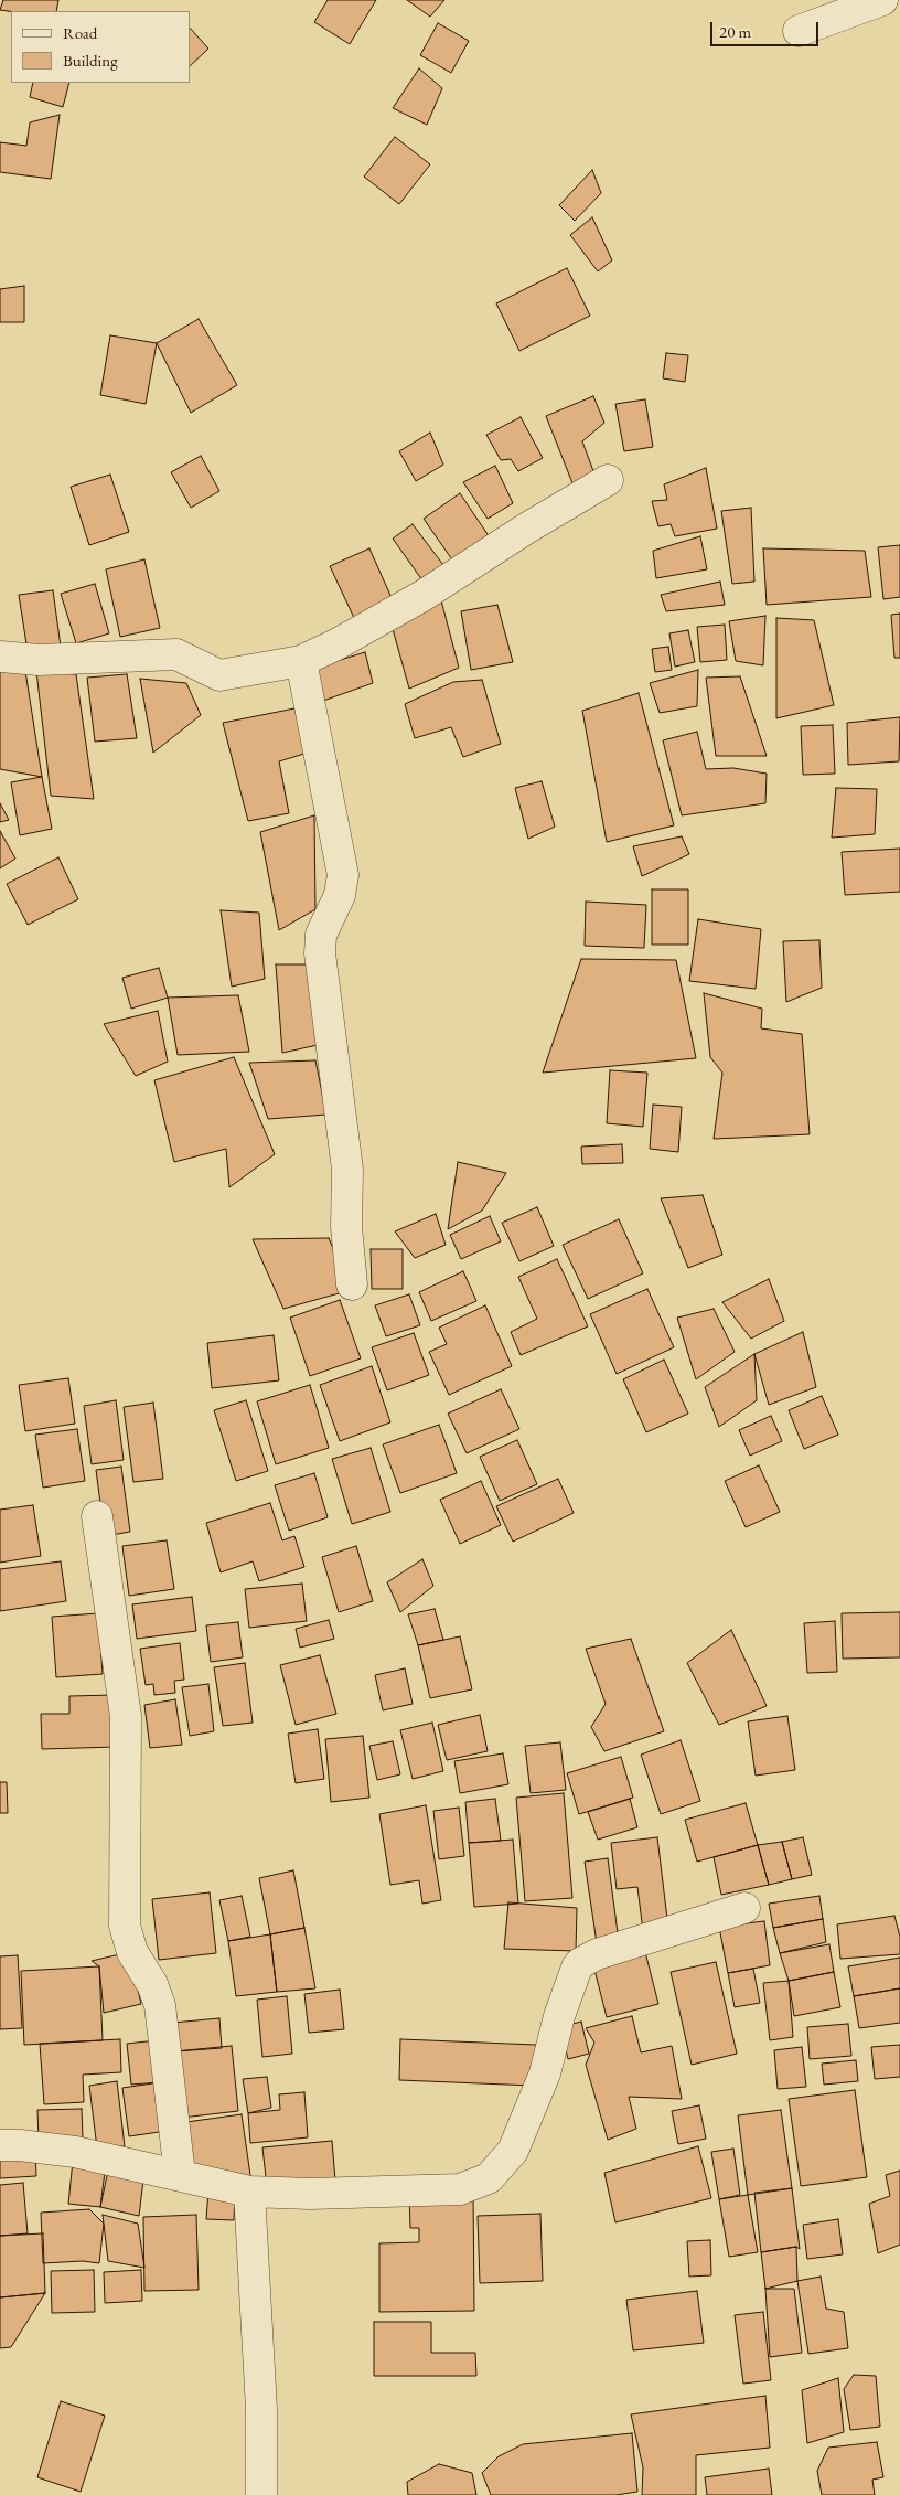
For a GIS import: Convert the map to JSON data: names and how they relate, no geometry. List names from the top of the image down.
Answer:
{
  "legend": ["Road", "Building"],
  "scale_bar": "20 m"
}
